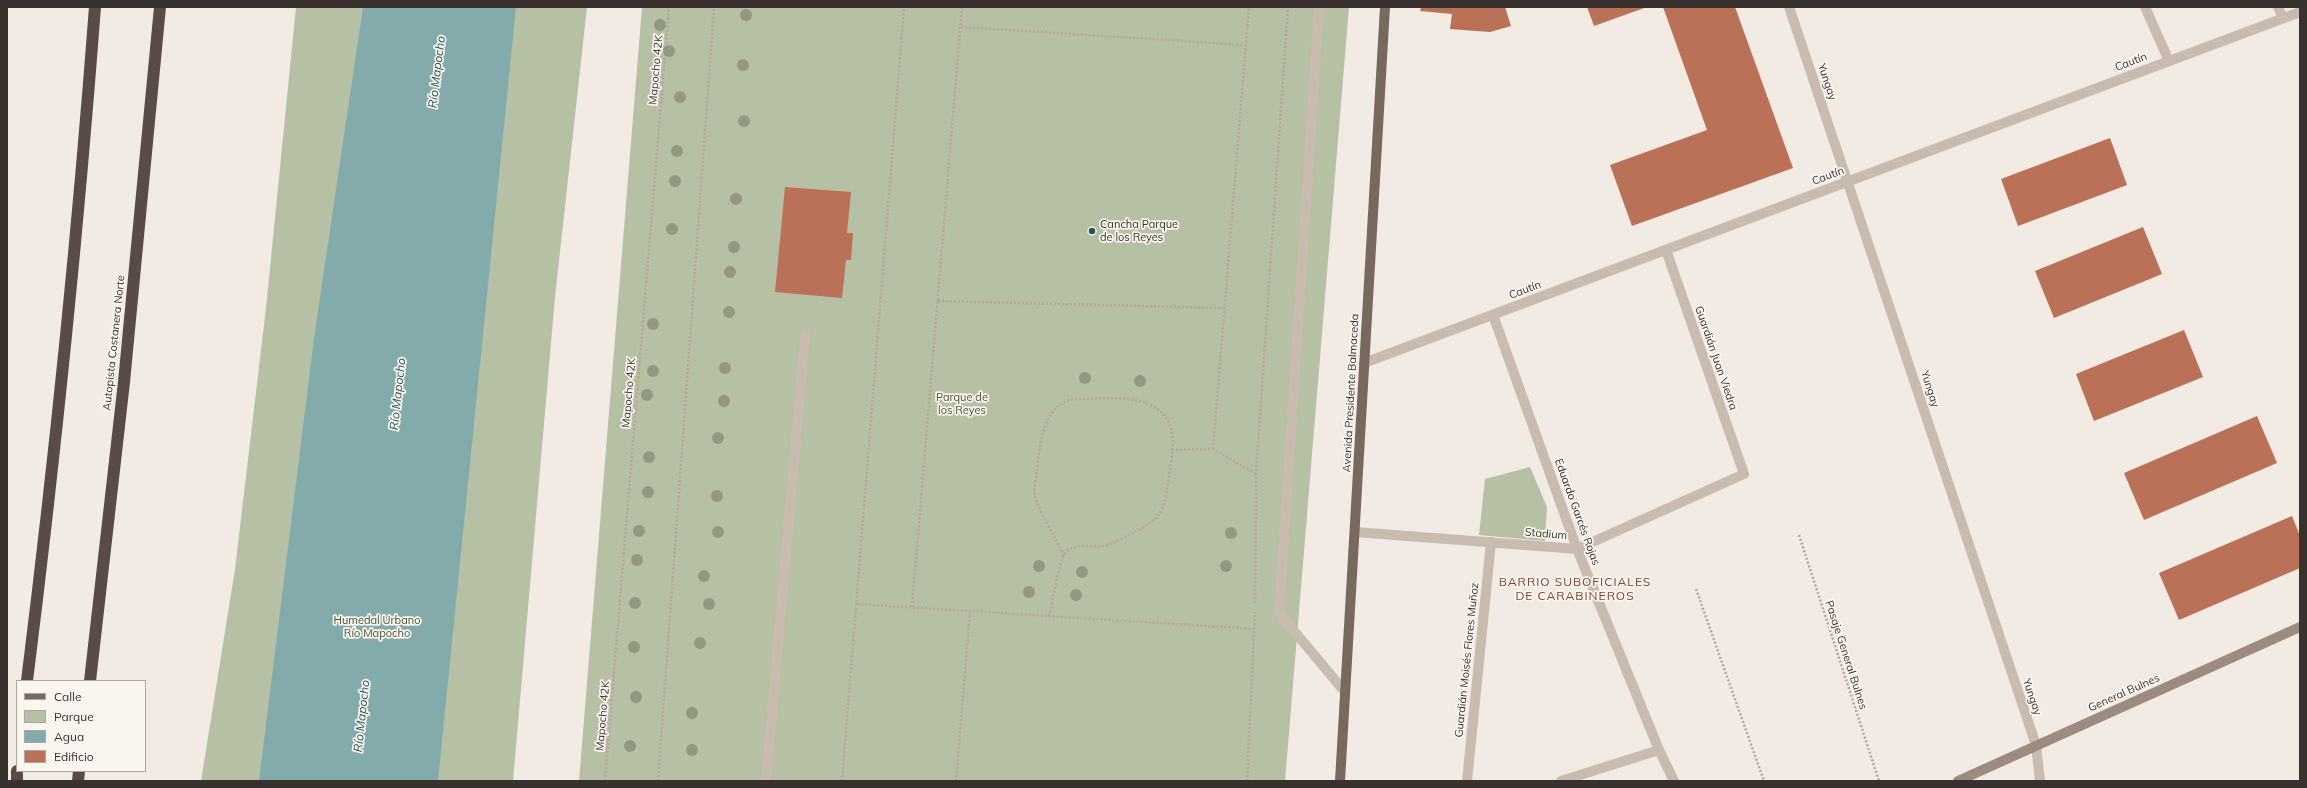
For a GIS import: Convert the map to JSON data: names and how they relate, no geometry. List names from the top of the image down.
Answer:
{
  "streets": {
    "highway": ["Autopista Costanera Norte"],
    "main road": ["Avenida Presidente Balmaceda"],
    "street": [
      "Cautín",
      "Yungay",
      "Guardián Juan Viedra",
      "Eduardo Garcés Rojas",
      "Stadium",
      "Guardián Moisés Flores Muñoz",
      "General Bulnes"
    ],
    "path": ["Mapocho 42K", "Pasaje General Bulnes"]
  },
  "crossings": [
    ["Cautín", "Yungay"],
    ["Cautín", "Guardián Juan Viedra"],
    ["Cautín", "Avenida Presidente Balmaceda"],
    ["Cautín", "Eduardo Garcés Rojas"],
    ["Yungay", "General Bulnes"],
    ["Guardián Juan Viedra", "Stadium"],
    ["Avenida Presidente Balmaceda", "Stadium"],
    ["Eduardo Garcés Rojas", "Stadium"],
    ["Stadium", "Guardián Moisés Flores Muñoz"]
  ],
  "districts": ["BARRIO SUBOFICIALES DE CARABINEROS"],
  "water": ["Río Mapocho"],
  "parks": ["Parque de los Reyes", "Humedal Urbano Río Mapocho"],
  "places": ["Cancha Parque de los Reyes"],
  "legend": [
    "Calle",
    "Parque",
    "Agua",
    "Edificio"
  ]
}
